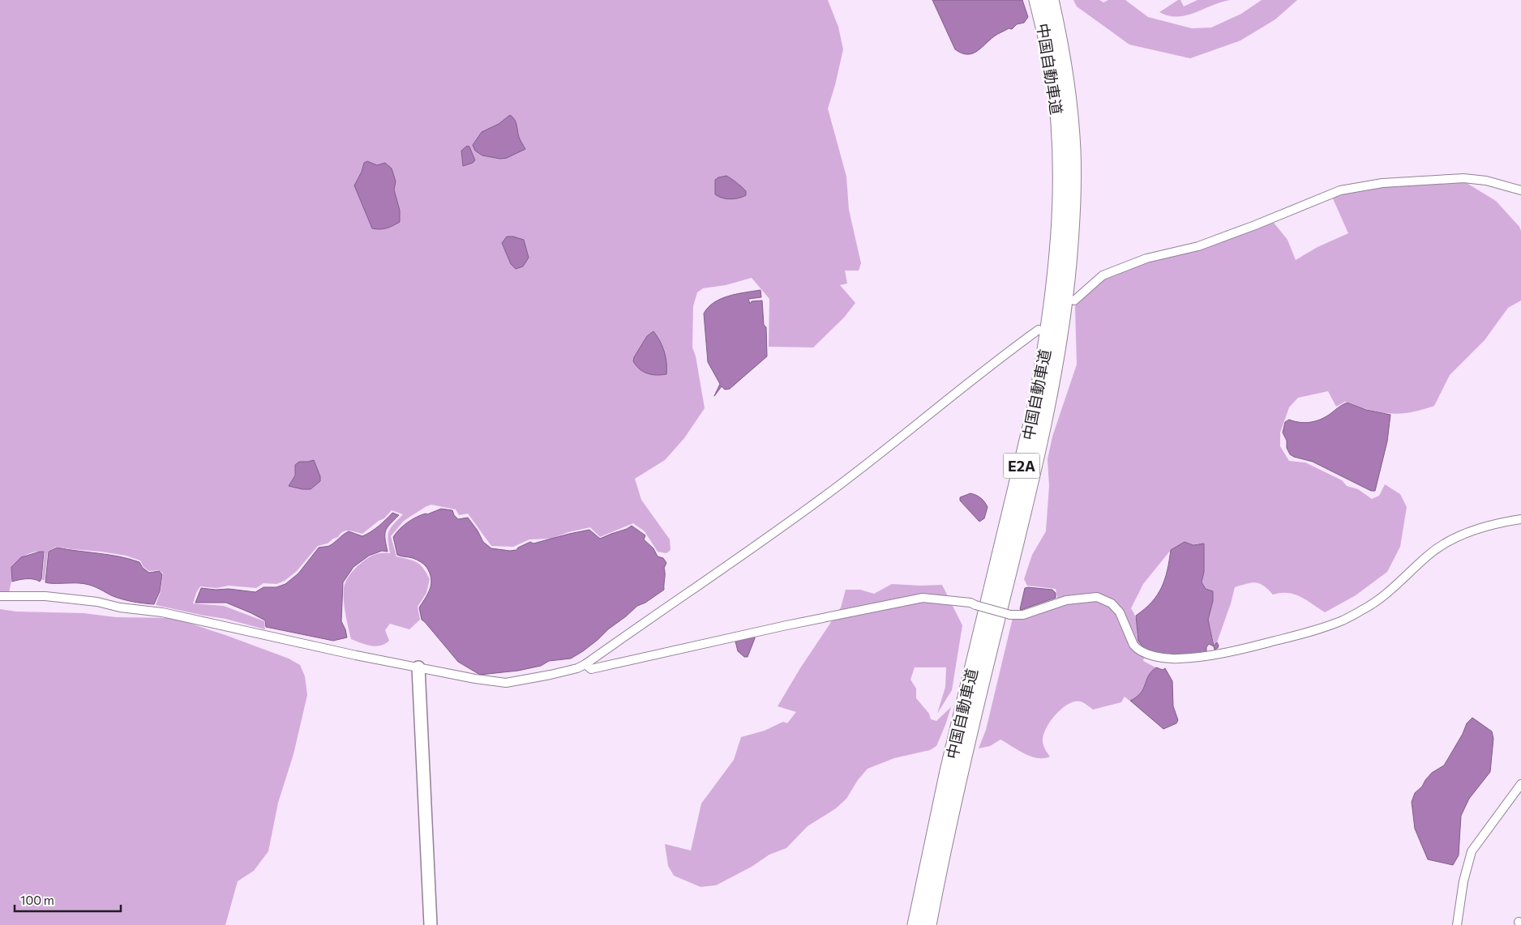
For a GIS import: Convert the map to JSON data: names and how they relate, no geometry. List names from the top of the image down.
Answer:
{
  "streets": {
    "highway": ["中国自動車道", "E2A"]
  },
  "scale_bar": "100 m"
}
